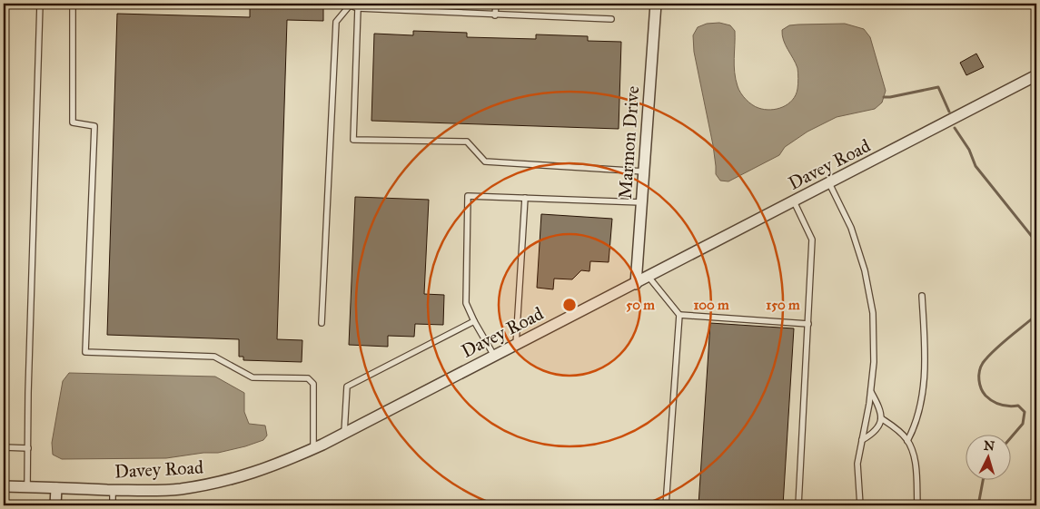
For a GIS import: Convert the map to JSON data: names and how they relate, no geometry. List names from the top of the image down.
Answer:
{
  "streets": {
    "street": ["Marmon Drive", "Davey Road"]
  },
  "crossings": [
    ["Marmon Drive", "Davey Road"]
  ],
  "north": "top",
  "rings": ["50 m", "100 m", "150 m"]
}
